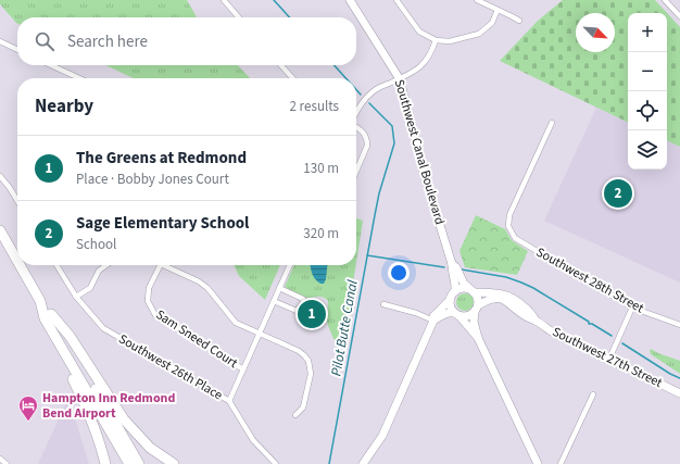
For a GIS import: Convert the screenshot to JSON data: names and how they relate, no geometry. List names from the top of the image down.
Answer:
{
  "streets": {
    "main road": ["Southwest Canal Boulevard", "Southwest 27th Street"],
    "street": ["Southwest 28th Street", "Sam Sneed Court", "Southwest 26th Place"]
  },
  "crossings": [
    ["Southwest Canal Boulevard", "Southwest 27th Street"]
  ],
  "water": ["Pilot Butte Canal"],
  "places": {
    "hotel": ["Hampton Inn Redmond Bend Airport"]
  },
  "north": "bottom right",
  "page": {
    "map_buttons": ["+", "−"],
    "search": "Search here",
    "heading": ["Nearby", "2 results"],
    "list": [
      {
        "mark": "1",
        "name": "The Greens at Redmond",
        "note": "Place · Bobby Jones Court",
        "value": "130 m"
      },
      {
        "mark": "2",
        "name": "Sage Elementary School",
        "note": "School",
        "value": "320 m"
      }
    ],
    "pins": ["2", "1"]
  }
}
